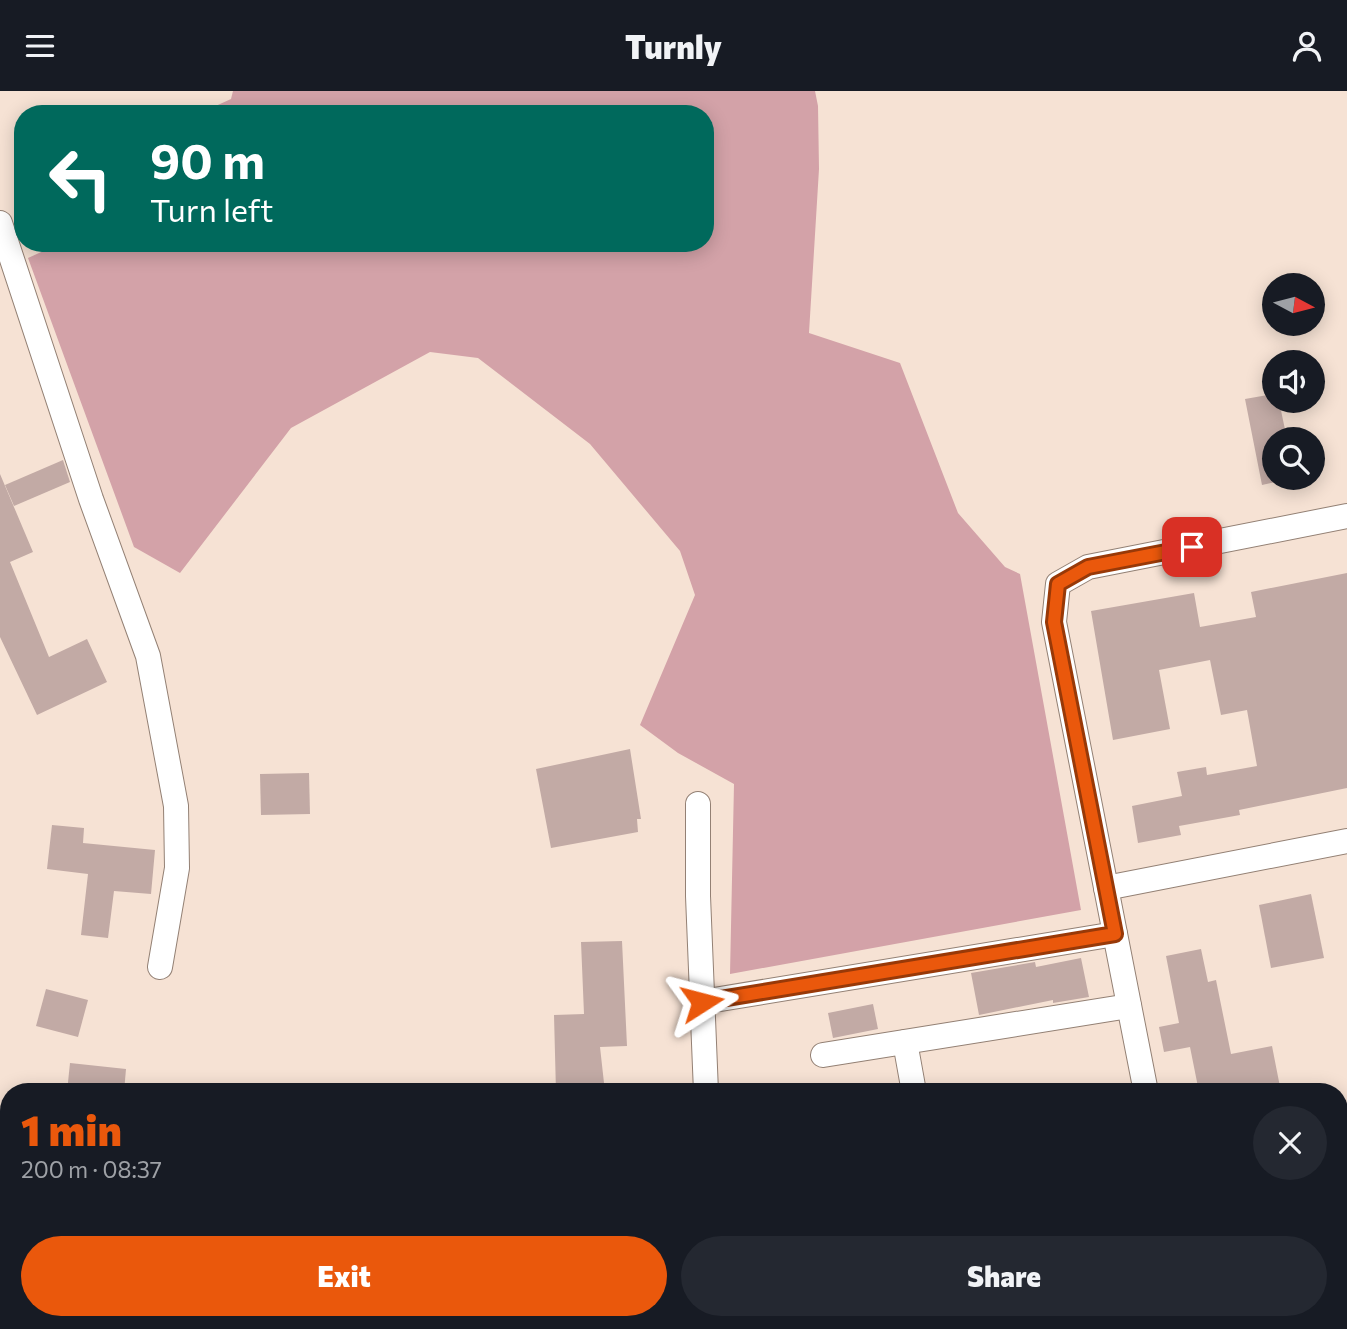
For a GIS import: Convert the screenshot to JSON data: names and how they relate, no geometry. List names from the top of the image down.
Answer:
{
  "north": "right",
  "page": {
    "header": "Turnly",
    "turn": ["90 m", "Turn left"],
    "heading": ["1 min", "200 m · 08:37"],
    "buttons": ["Exit", "Share"]
  }
}
